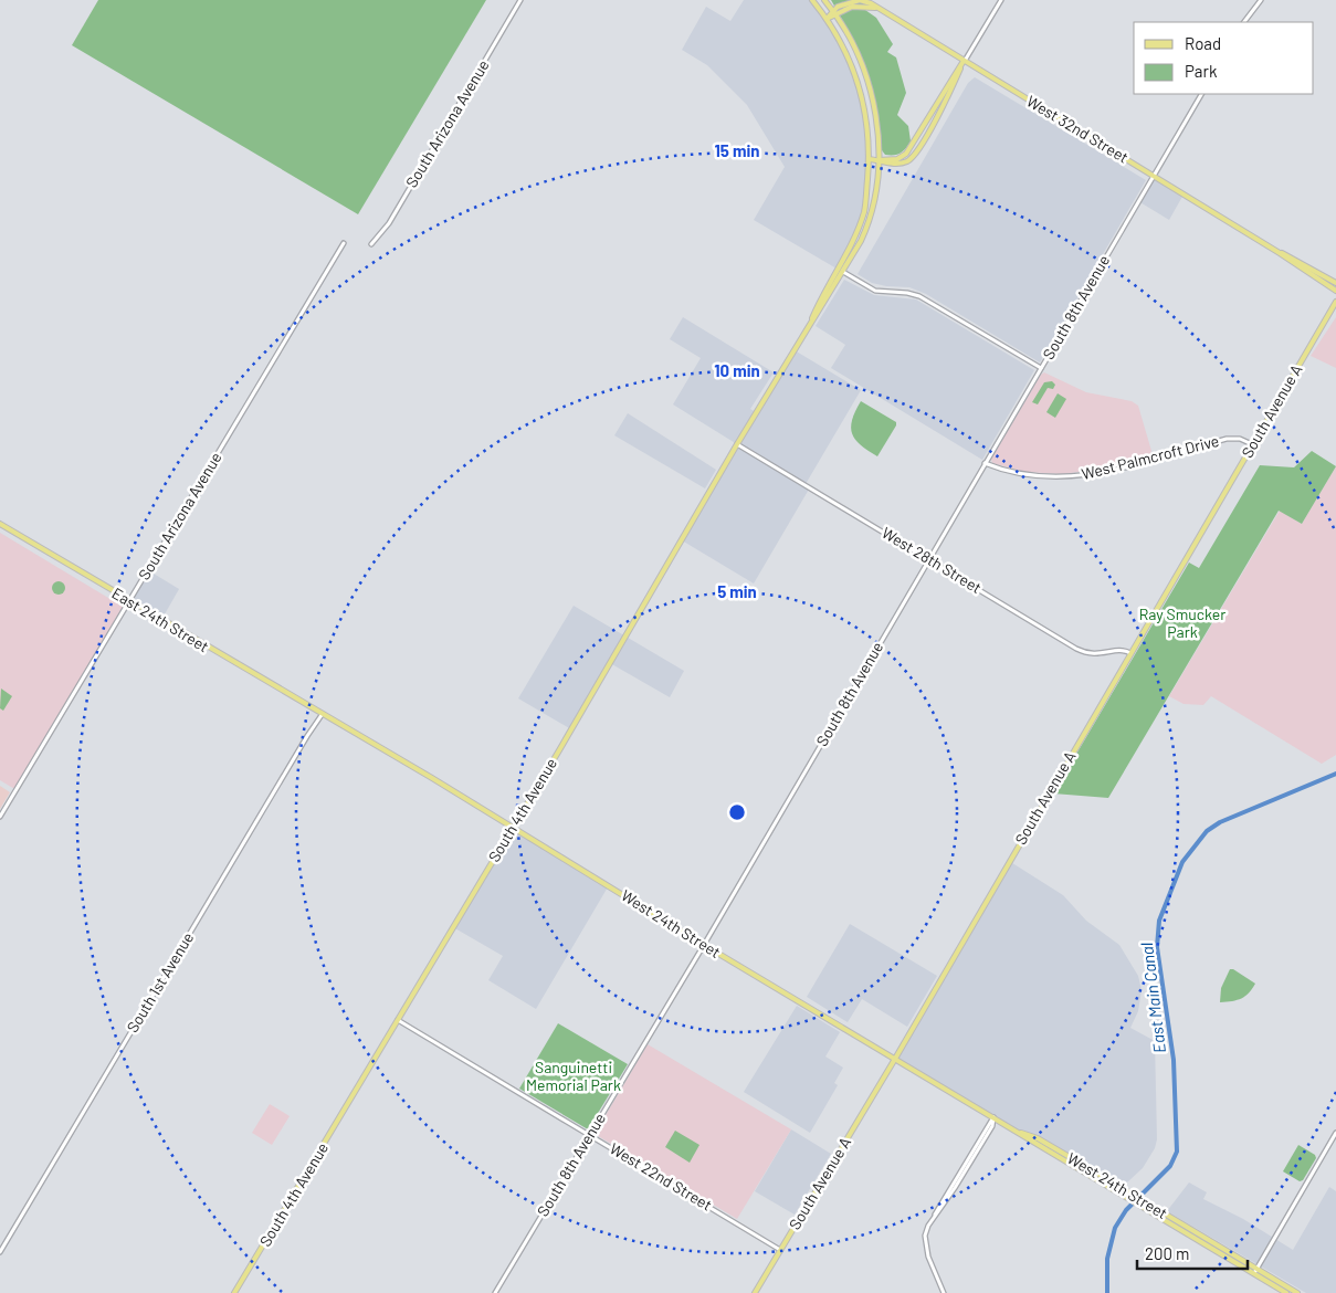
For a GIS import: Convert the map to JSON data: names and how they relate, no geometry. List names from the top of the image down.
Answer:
{
  "streets": {
    "main road": [
      "West 32nd Street",
      "South Avenue A",
      "East 24th Street",
      "South 4th Avenue",
      "West 24th Street"
    ],
    "street": [
      "South Arizona Avenue",
      "South 8th Avenue",
      "West Palmcroft Drive",
      "West 28th Street",
      "South 1st Avenue",
      "West 22nd Street"
    ]
  },
  "crossings": [
    ["South Arizona Avenue", "East 24th Street"],
    ["West 32nd Street", "South 8th Avenue"],
    ["South 8th Avenue", "West Palmcroft Drive"],
    ["South 8th Avenue", "West 28th Street"],
    ["South 8th Avenue", "West 24th Street"],
    ["South 8th Avenue", "West 22nd Street"],
    ["South Avenue A", "West Palmcroft Drive"],
    ["South Avenue A", "West 28th Street"],
    ["South Avenue A", "West 24th Street"],
    ["South Avenue A", "West 22nd Street"],
    ["West 28th Street", "South 4th Avenue"],
    ["East 24th Street", "West 24th Street"],
    ["East 24th Street", "South 1st Avenue"],
    ["South 4th Avenue", "West 24th Street"],
    ["South 4th Avenue", "West 22nd Street"],
    ["West 24th Street", "South 1st Avenue"]
  ],
  "water": ["East Main Canal"],
  "parks": ["Ray Smucker Park", "Sanguinetti Memorial Park"],
  "legend": ["Road", "Park"],
  "scale_bar": "200 m",
  "rings": ["15 min", "10 min", "5 min"]
}
